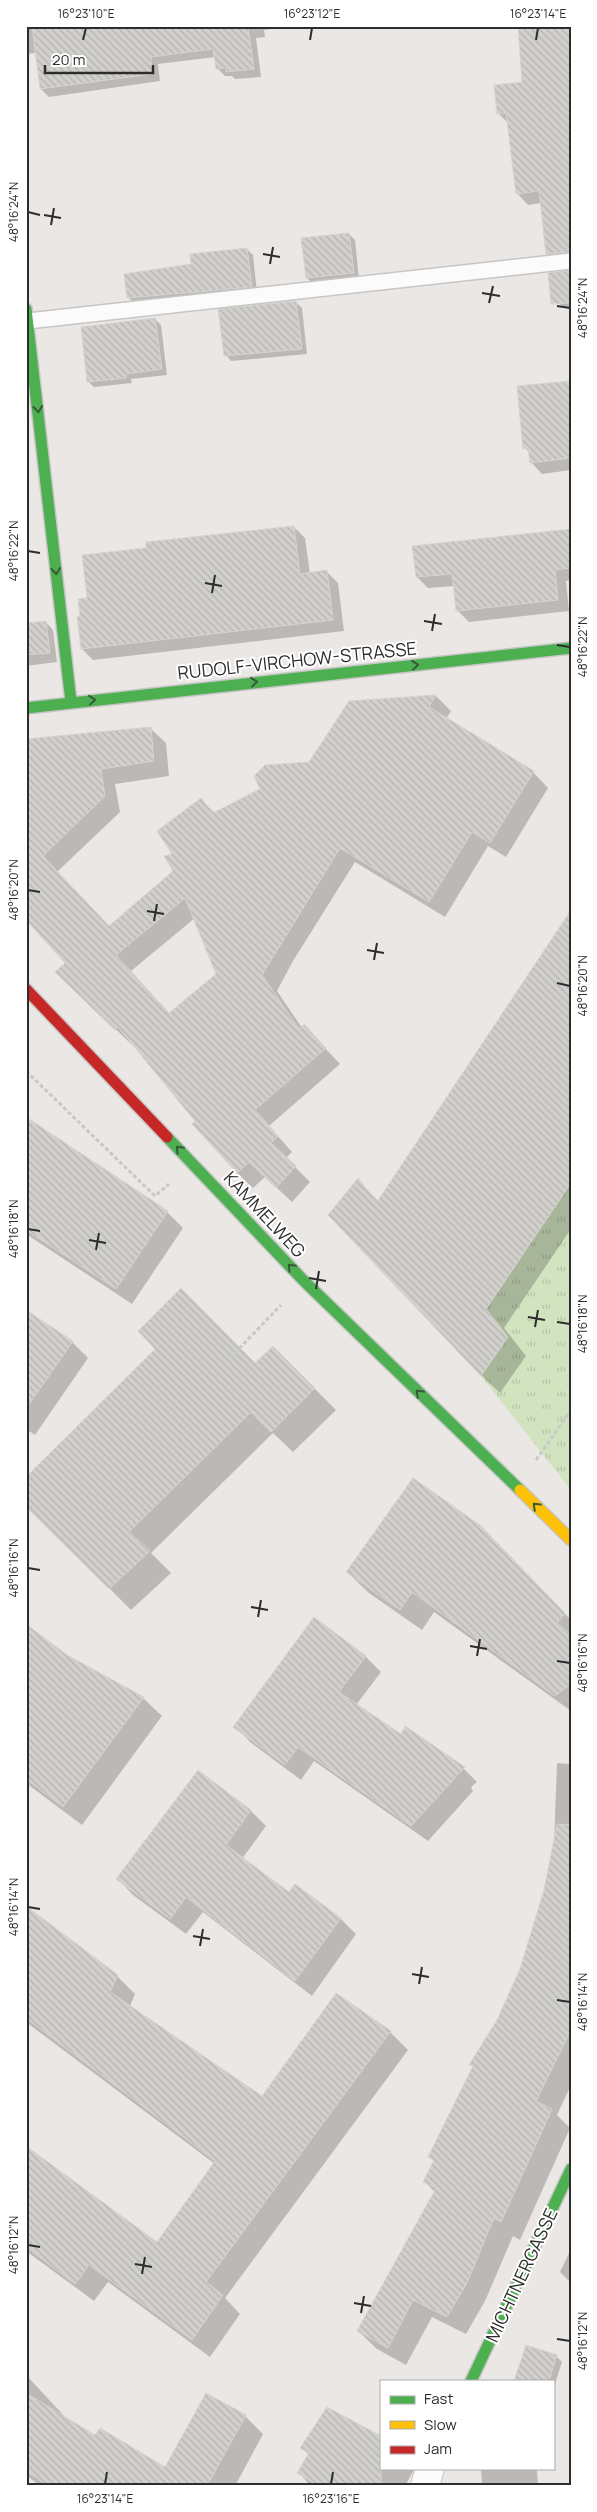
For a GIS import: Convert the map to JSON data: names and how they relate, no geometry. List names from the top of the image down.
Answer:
{
  "streets": {
    "street": ["RUDOLF-VIRCHOW-STRASSE", "KAMMELWEG", "MICHTNERGASSE"]
  },
  "one_way": ["RUDOLF-VIRCHOW-STRASSE", "KAMMELWEG"],
  "legend": ["Fast", "Slow", "Jam"],
  "scale_bar": "20 m",
  "coordinates": [
    "16°23'10\"E",
    "16°23'12\"E",
    "16°23'14\"E",
    "48°16'24\"N",
    "48°16'22\"N",
    "48°16'20\"N",
    "48°16'18\"N",
    "48°16'16\"N",
    "48°16'14\"N",
    "48°16'12\"N",
    "16°23'16\"E"
  ]
}
